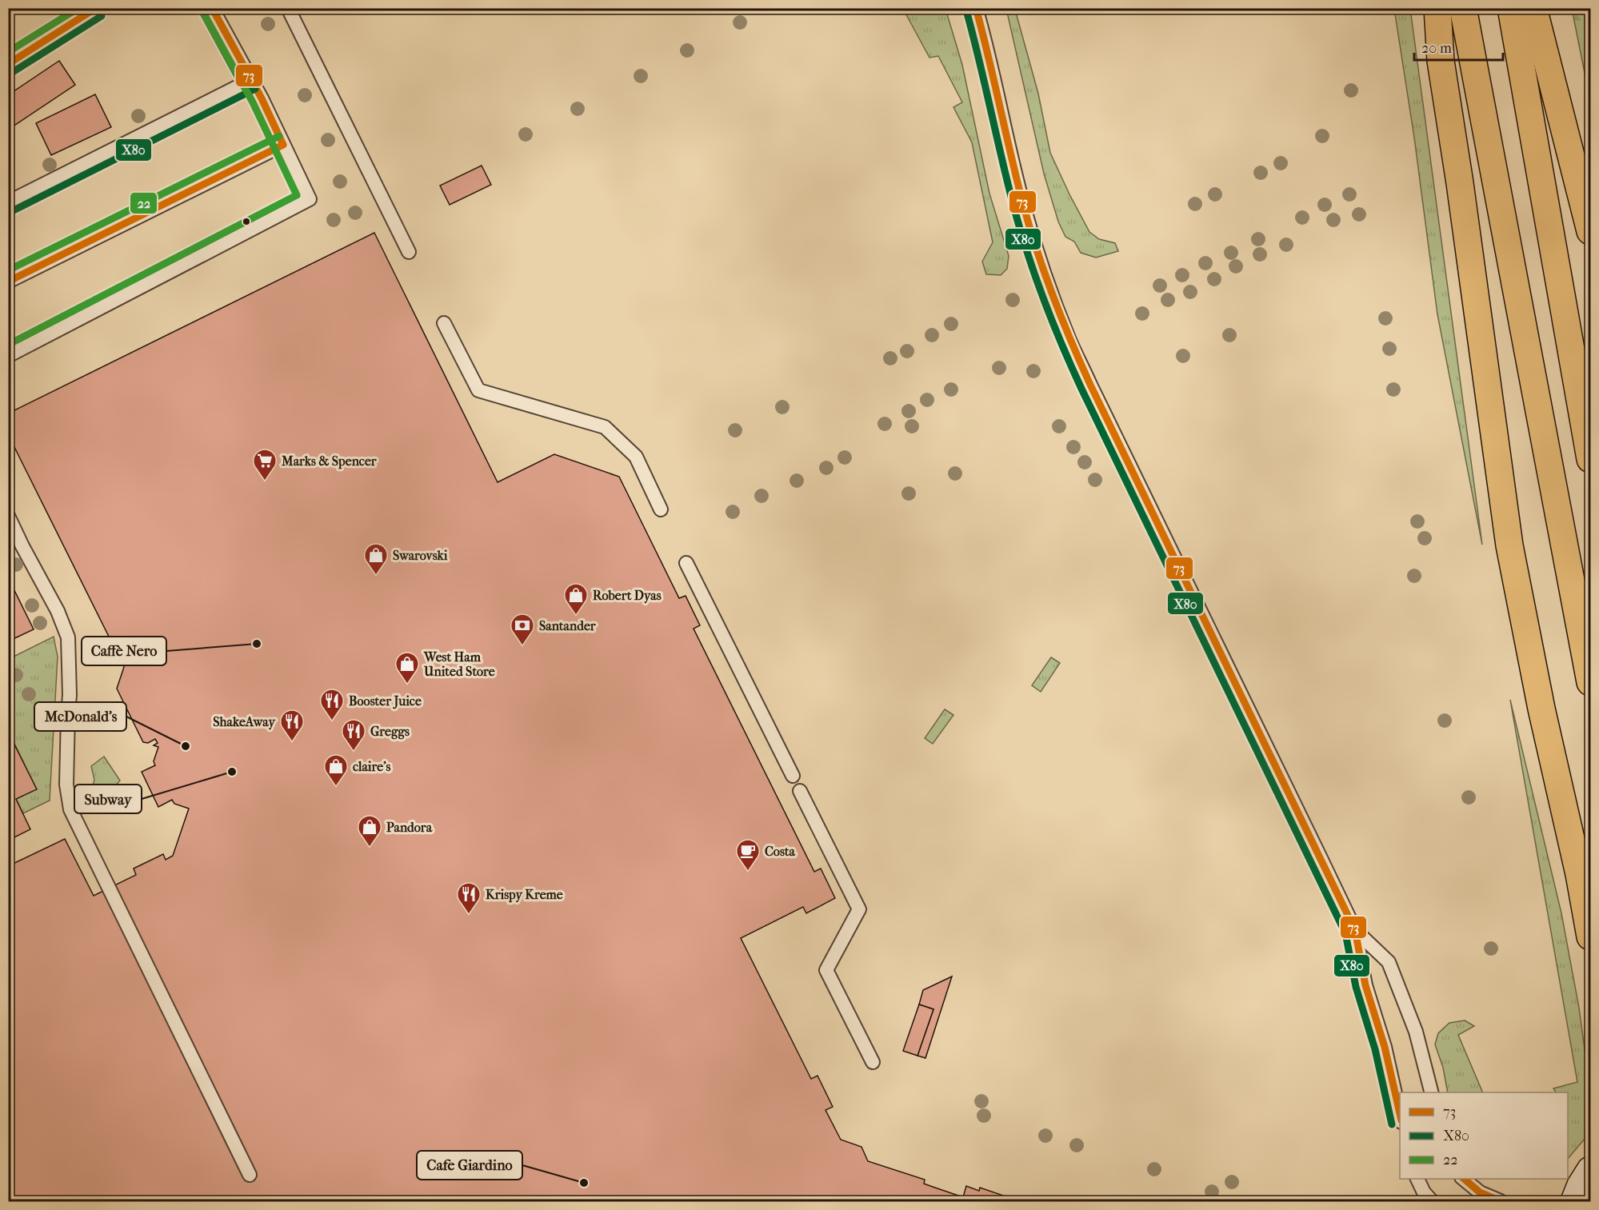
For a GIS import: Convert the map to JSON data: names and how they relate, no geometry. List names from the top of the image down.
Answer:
{
  "places": {
    "supermarket": ["Marks & Spencer"],
    "shop": [
      "Swarovski",
      "Robert Dyas",
      "West Ham United Store",
      "claire's",
      "Pandora"
    ],
    "other": [
      "Caffè Nero",
      "McDonald's",
      "Subway",
      "Cafe Giardino"
    ],
    "bank": ["Santander"],
    "restaurant": [
      "Booster Juice",
      "ShakeAway",
      "Greggs",
      "Krispy Kreme"
    ],
    "cafe": ["Costa"]
  },
  "lines": ["transit line 73", "transit line 22", "transit line X80"],
  "legend": ["73", "X80", "22"],
  "scale_bar": "20 m"
}
